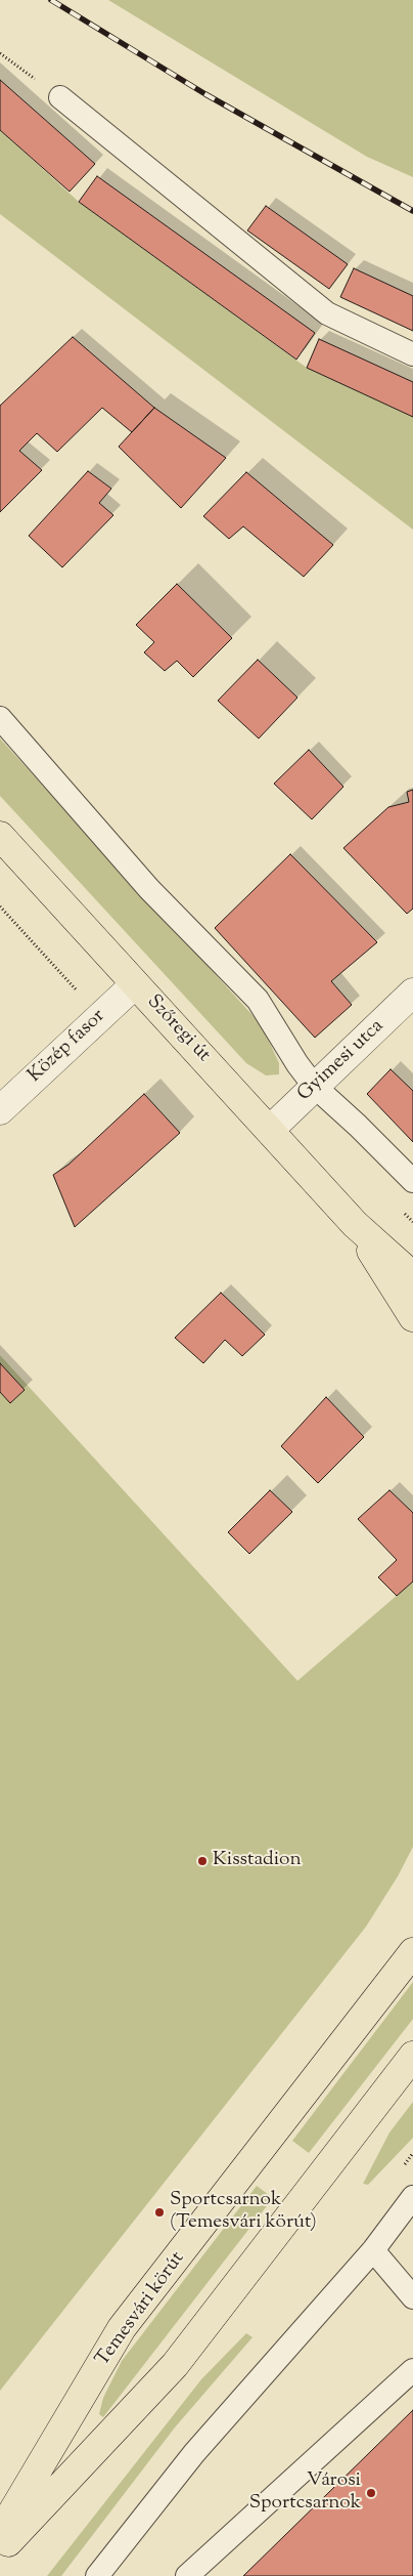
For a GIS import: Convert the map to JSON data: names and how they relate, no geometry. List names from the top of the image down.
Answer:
{
  "streets": {
    "main road": ["Szőregi út", "Temesvári körút"],
    "street": ["Közép fasor", "Gyimesi utca"]
  },
  "crossings": [
    ["Szőregi út", "Közép fasor"],
    ["Szőregi út", "Gyimesi utca"]
  ],
  "places": ["Kisstadion", "Sportcsarnok (Temesvári körút)", "Városi Sportcsarnok"]
}
